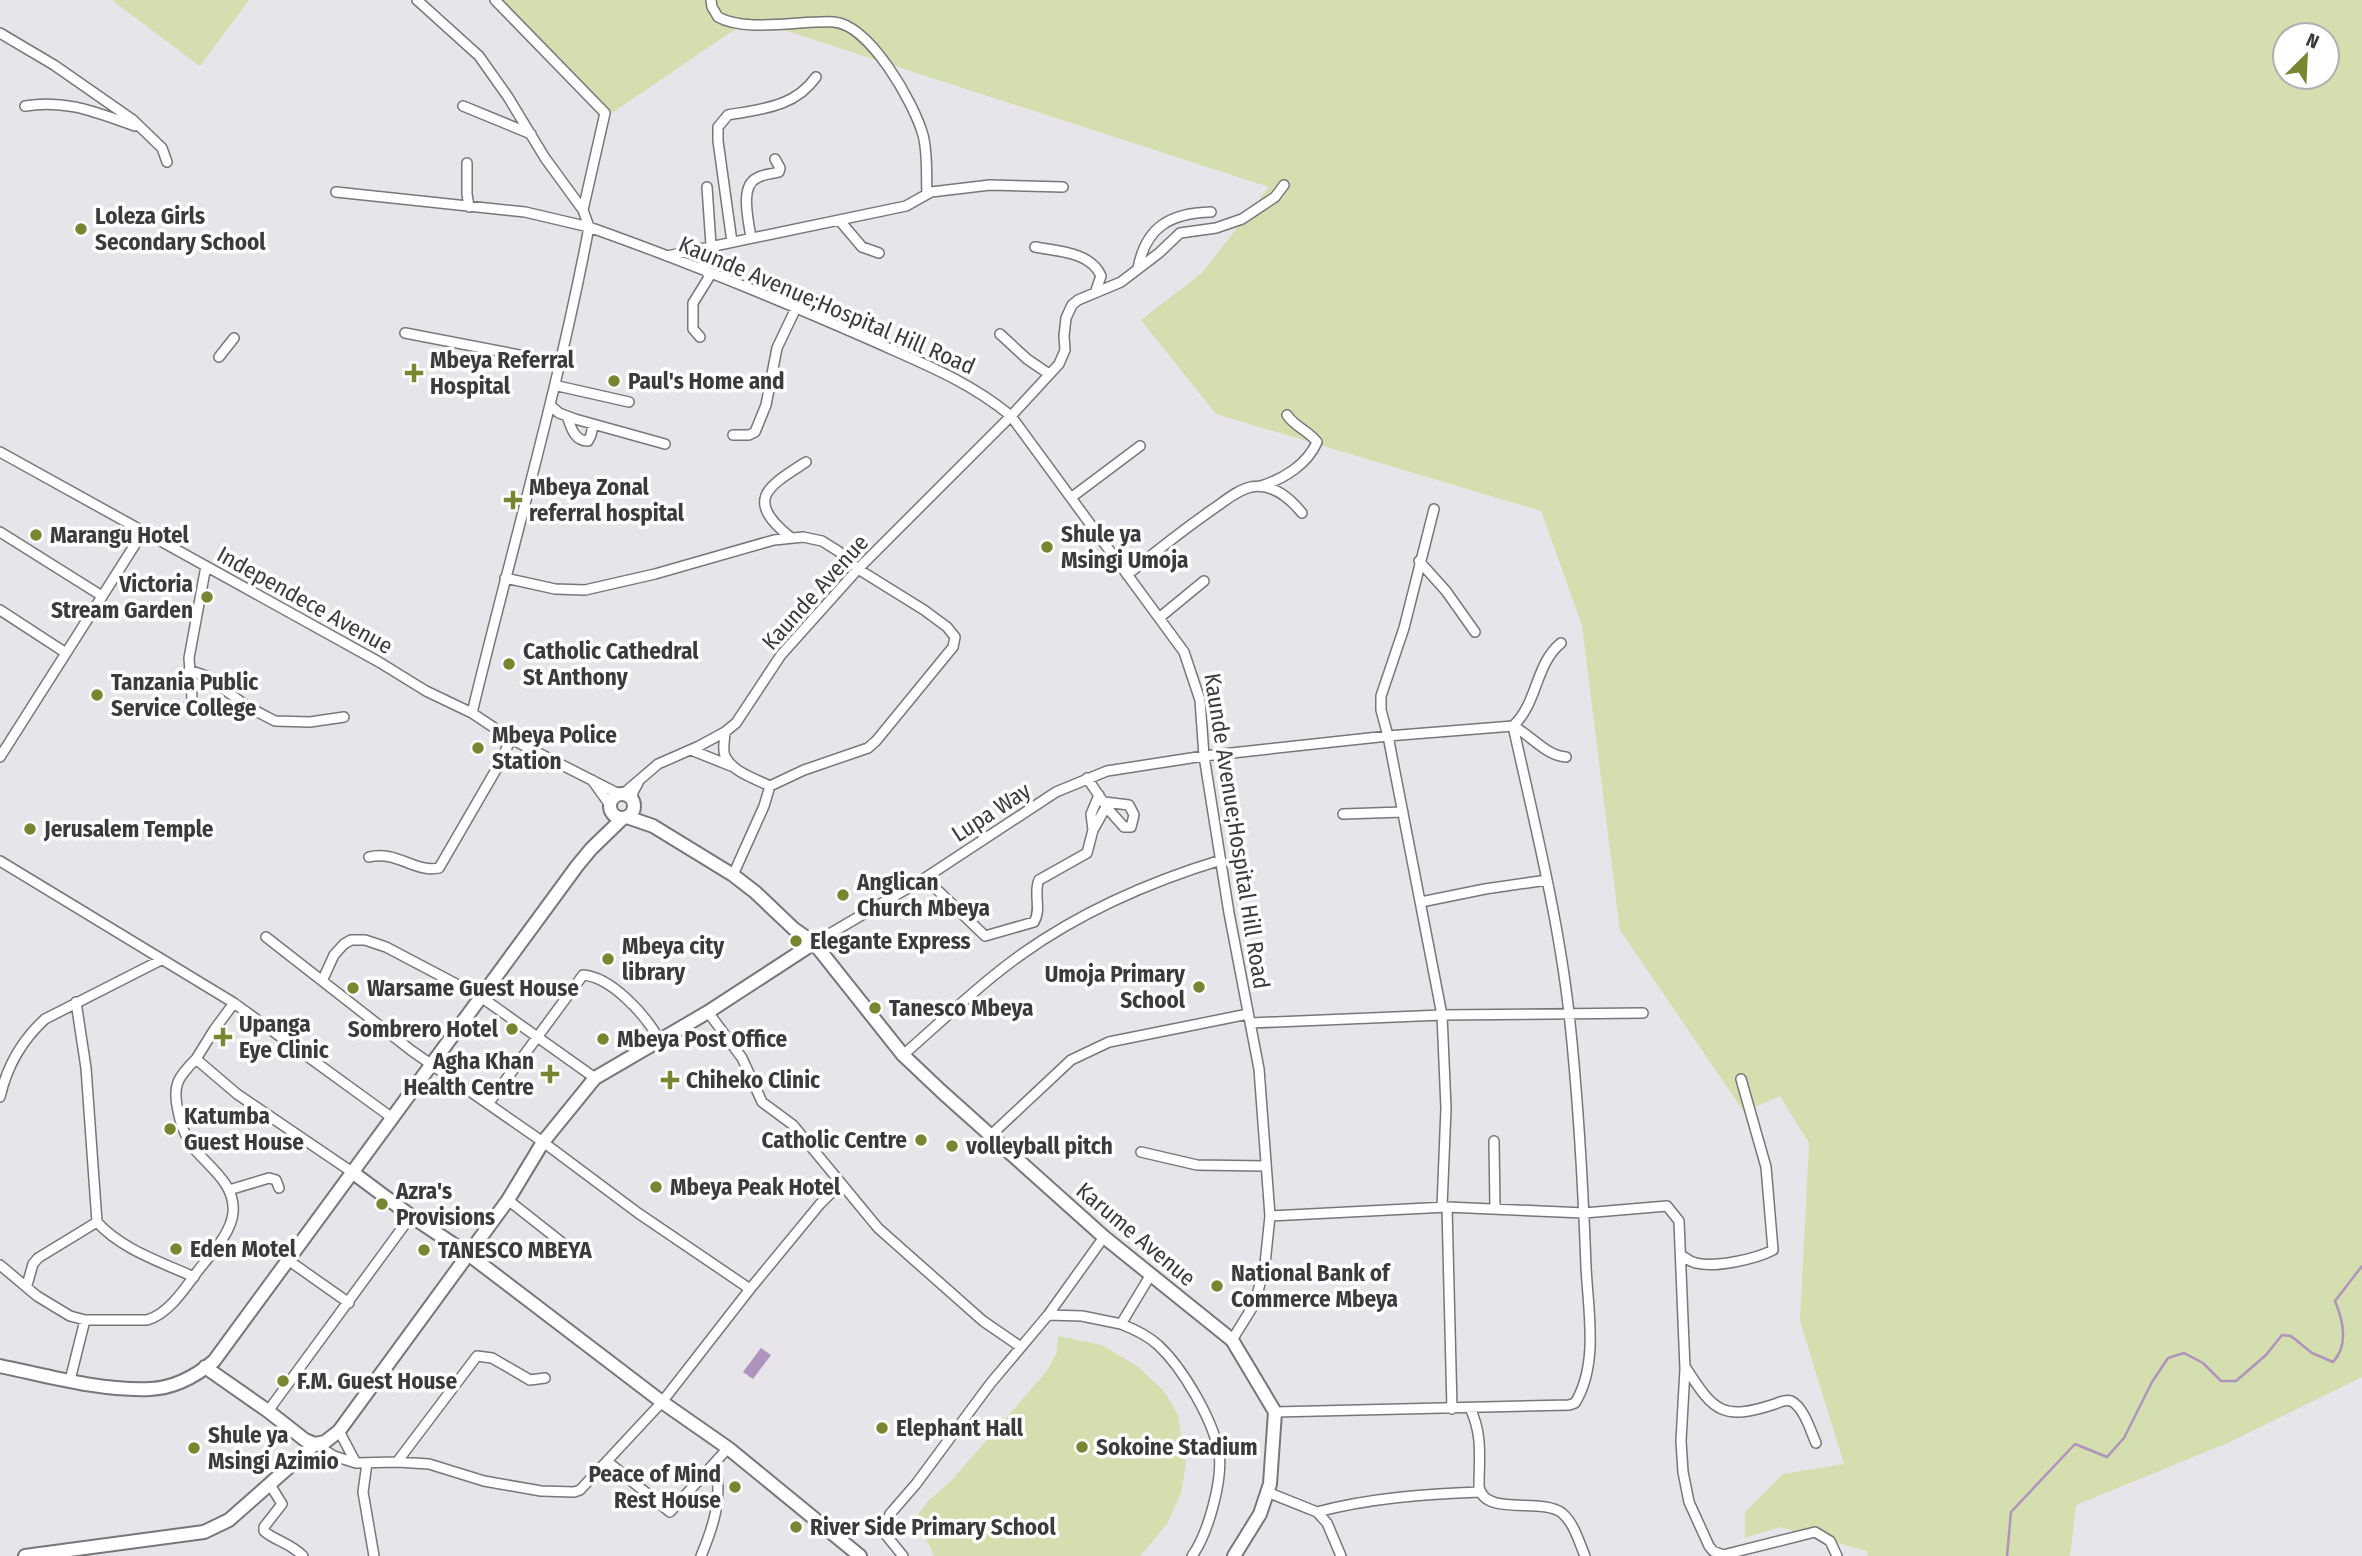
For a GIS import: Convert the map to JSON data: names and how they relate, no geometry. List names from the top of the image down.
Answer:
{
  "streets": {
    "main road": ["Karume Avenue"],
    "street": [
      "Kaunde Avenue;Hospital Hill Road",
      "Kaunde Avenue",
      "Independece Avenue",
      "Lupa Way"
    ]
  },
  "crossings": [
    ["Kaunde Avenue;Hospital Hill Road", "Kaunde Avenue"],
    ["Kaunde Avenue;Hospital Hill Road", "Lupa Way"],
    ["Kaunde Avenue;Hospital Hill Road", "Karume Avenue"],
    ["Kaunde Avenue", "Independece Avenue"],
    ["Kaunde Avenue", "Karume Avenue"],
    ["Independece Avenue", "Karume Avenue"],
    ["Lupa Way", "Karume Avenue"]
  ],
  "places": {
    "other": [
      "Loleza Girls Secondary School",
      "Paul's Home and",
      "Marangu Hotel",
      "Shule ya Msingi Umoja",
      "Victoria Stream Garden",
      "Catholic Cathedral St Anthony",
      "Tanzania Public Service College",
      "Mbeya Police Station",
      "Jerusalem Temple",
      "Anglican Church Mbeya",
      "Elegante Express",
      "Mbeya city library",
      "Umoja Primary School",
      "Warsame Guest House",
      "Tanesco Mbeya",
      "Sombrero Hotel",
      "Mbeya Post Office",
      "Katumba Guest House",
      "Catholic Centre",
      "volleyball pitch",
      "Mbeya Peak Hotel",
      "Azra's Provisions",
      "Eden Motel",
      "TANESCO MBEYA",
      "National Bank of Commerce Mbeya",
      "F.M. Guest House",
      "Elephant Hall",
      "Sokoine Stadium",
      "Shule ya Msingi Azimio",
      "Peace of Mind Rest House",
      "River Side Primary School"
    ],
    "health": [
      "Mbeya Referral Hospital",
      "Mbeya Zonal referral hospital",
      "Upanga Eye Clinic",
      "Agha Khan Health Centre",
      "Chiheko Clinic"
    ]
  },
  "north": "top right"
}
